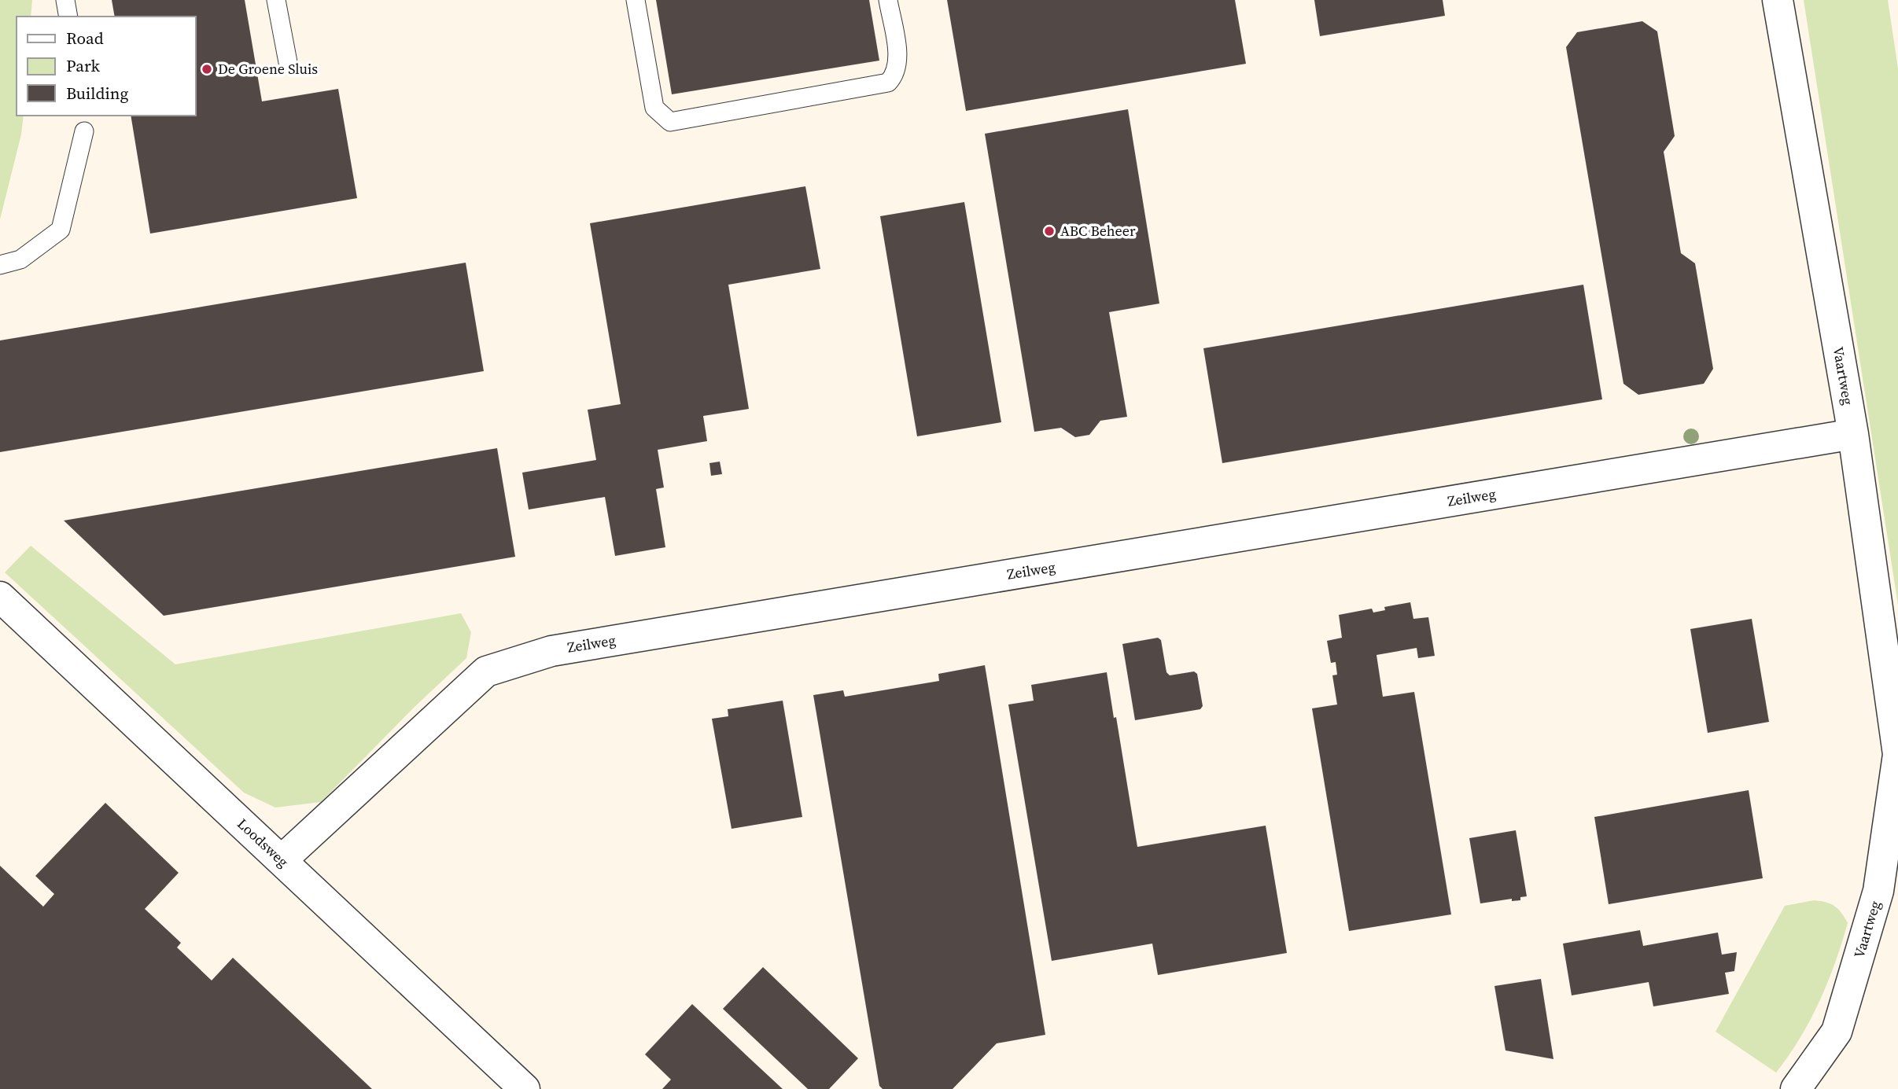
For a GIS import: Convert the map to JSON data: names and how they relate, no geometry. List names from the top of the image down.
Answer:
{
  "streets": {
    "street": ["Vaartweg", "Zeilweg", "Loodsweg"]
  },
  "crossings": [
    ["Vaartweg", "Zeilweg"],
    ["Zeilweg", "Loodsweg"]
  ],
  "places": ["De Groene Sluis", "ABC Beheer"],
  "legend": ["Road", "Park", "Building"]
}
